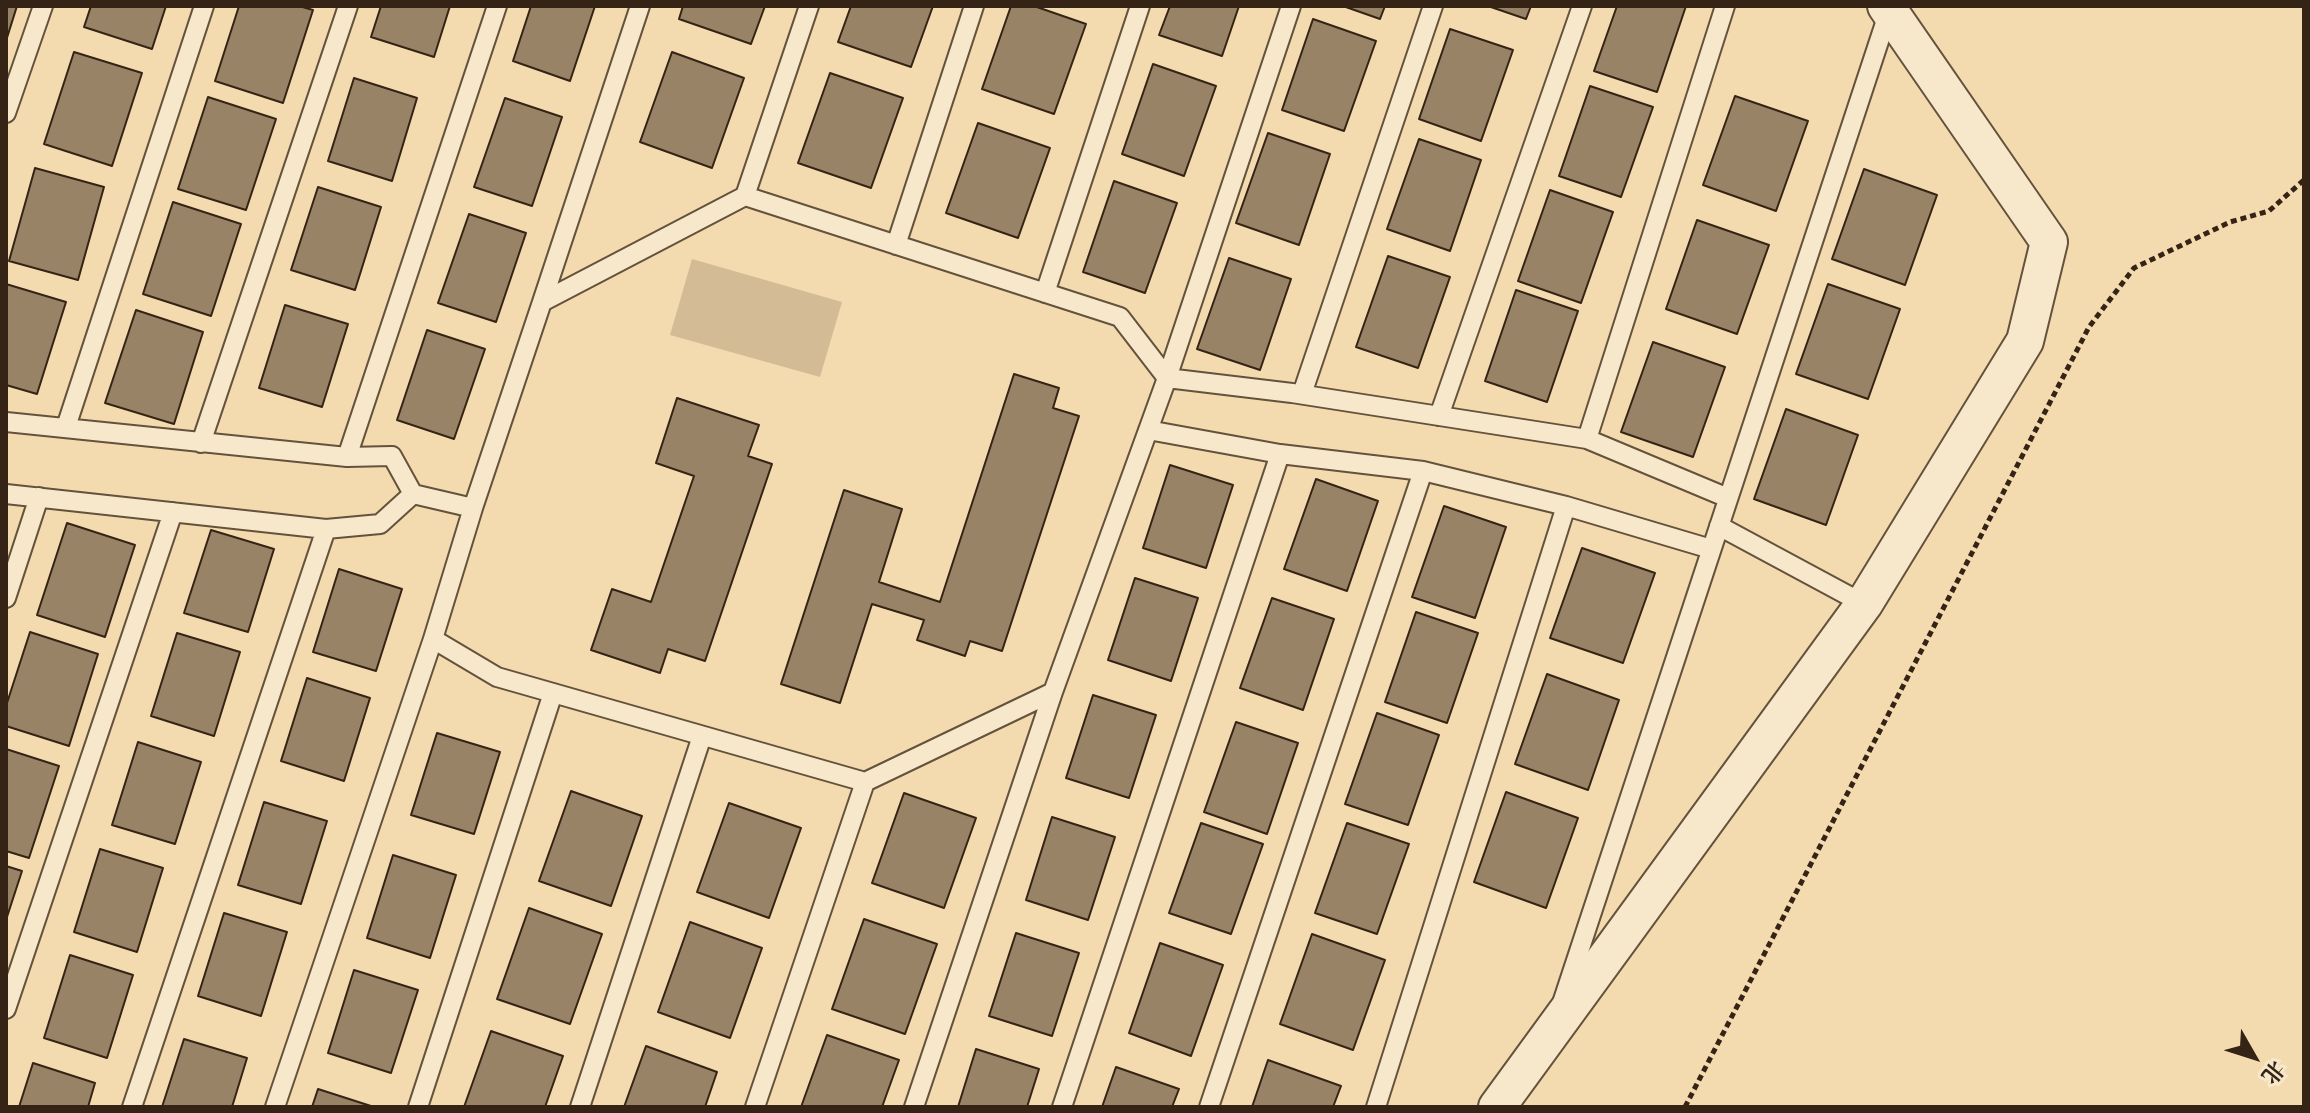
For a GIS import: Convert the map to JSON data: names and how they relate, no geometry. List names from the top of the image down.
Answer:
{
  "north": "bottom right"
}
